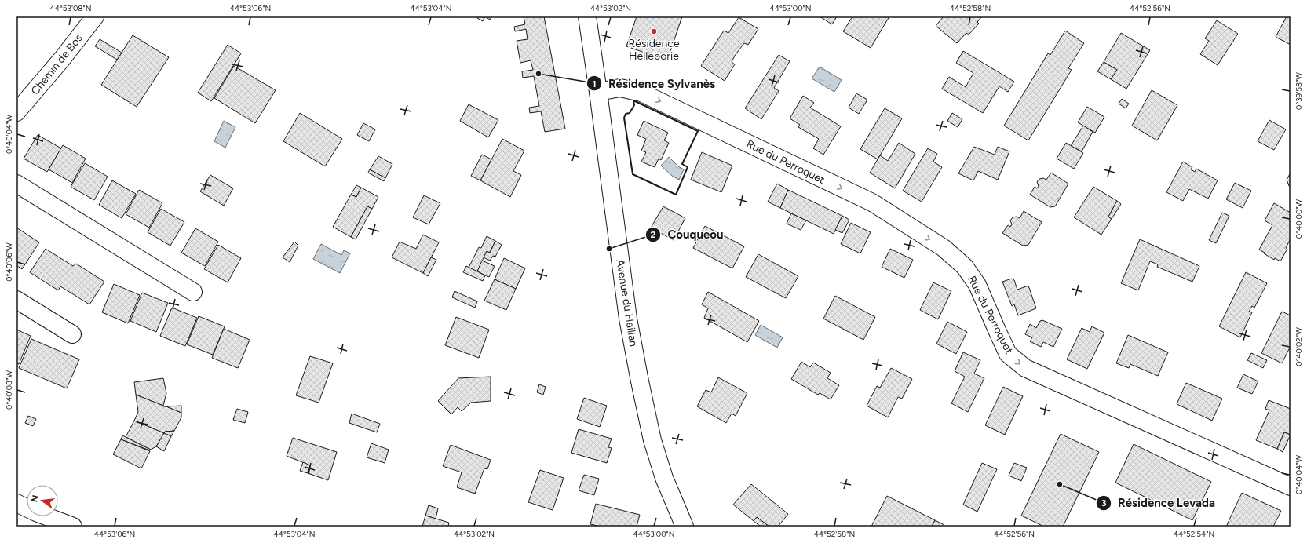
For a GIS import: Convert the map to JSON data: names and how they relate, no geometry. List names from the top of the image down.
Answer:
{
  "streets": {
    "street": ["Chemin de Bos", "Rue du Perroquet", "Avenue du Haillan"]
  },
  "crossings": [
    ["Rue du Perroquet", "Avenue du Haillan"]
  ],
  "one_way": ["Rue du Perroquet"],
  "places": [
    "Résidence Helleborie",
    "Résidence Sylvanès",
    "Couqueou",
    "Résidence Levada"
  ],
  "north": "left",
  "coordinates": [
    "44°53'08\"N",
    "44°53'06\"N",
    "44°53'04\"N",
    "44°53'02\"N",
    "44°53'00\"N",
    "44°52'58\"N",
    "44°52'56\"N",
    "0°39'58\"W",
    "0°40'04\"W",
    "0°40'00\"W",
    "0°40'06\"W",
    "0°40'02\"W",
    "0°40'08\"W",
    "44°52'54\"N"
  ]
}
